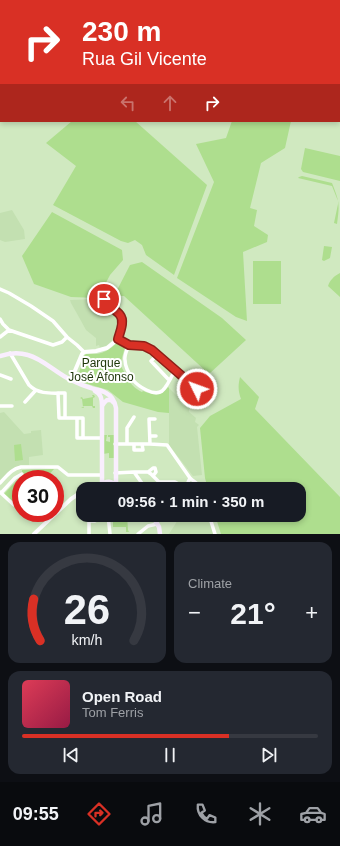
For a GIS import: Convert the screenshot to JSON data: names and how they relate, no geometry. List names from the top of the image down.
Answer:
{
  "parks": ["Parque José Afonso"],
  "page": {
    "turn": ["230 m", "Rua Gil Vicente"],
    "limit": "30",
    "trip": "09:56 · 1 min · 350 m",
    "tile": "Climate",
    "heat": ["−", "21°", "+"],
    "song": ["Open Road", "Tom Ferris"],
    "tabs": "09:55",
    "gauge": ["26", "km/h"]
  }
}
